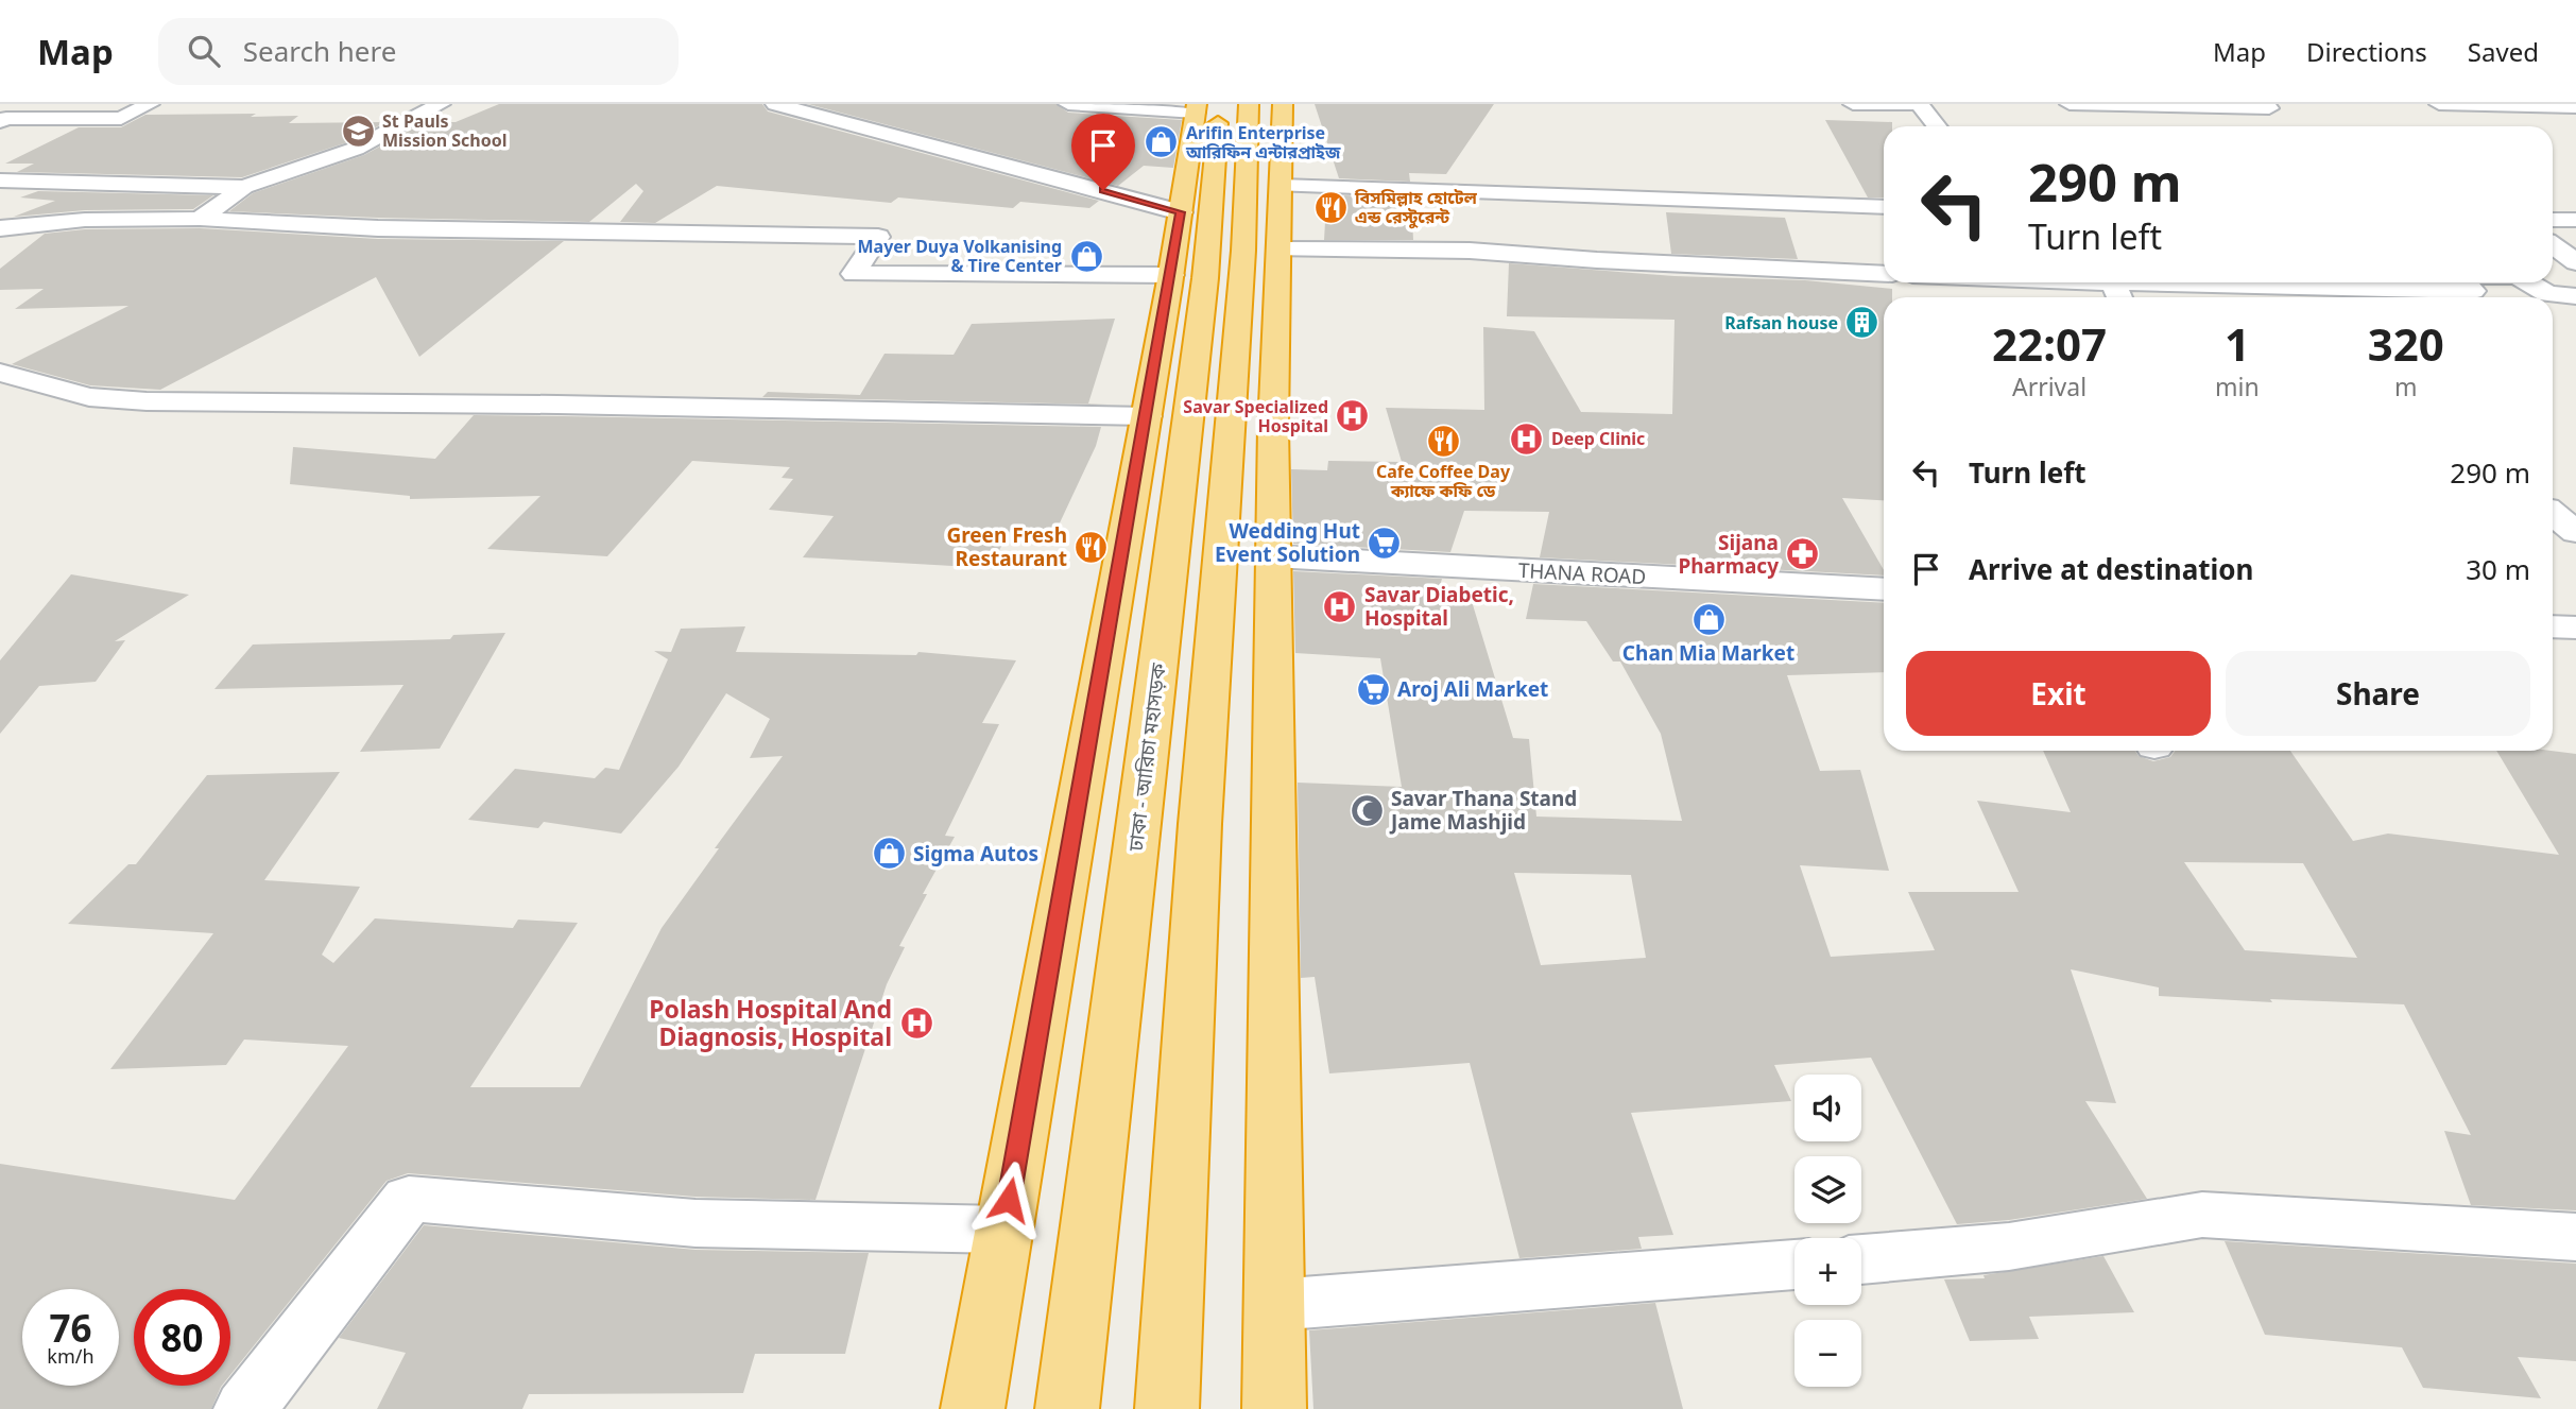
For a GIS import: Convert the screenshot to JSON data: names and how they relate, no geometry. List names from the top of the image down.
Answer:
{
  "streets": {
    "highway": ["ঢাকা - আরিচা মহাসড়ক"],
    "street": ["THANA ROAD"]
  },
  "places": {
    "school or university": ["St Pauls Mission School"],
    "shop": [
      "Arifin Enterprise আরিফিন এন্টারপ্রাইজ",
      "Mayer Duya Volkanising & Tire Center",
      "Chan Mia Market",
      "Sigma Autos"
    ],
    "restaurant": ["বিসমিল্লাহ হোটেল এন্ড রেস্টুরেন্ট", "Cafe Coffee Day ক্যাফে কফি ডে", "Green Fresh Restaurant"],
    "building": ["Rafsan house"],
    "hospital": [
      "Savar Specialized Hospital",
      "Deep Clinic",
      "Savar Diabetic, Hospital",
      "Polash Hospital And Diagnosis, Hospital"
    ],
    "supermarket": ["Wedding Hut Event Solution", "Aroj Ali Market"],
    "pharmacy": ["Sijana Pharmacy"],
    "mosque": ["Savar Thana Stand Jame Mashjid"]
  },
  "page": {
    "header": "Map",
    "search": "Search here",
    "nav": ["Map", "Directions", "Saved"],
    "turn": ["290 m", "Turn left"],
    "eta": [
      "22:07",
      "Arrival",
      "1",
      "min",
      "320",
      "m"
    ],
    "list": [
      {
        "name": "Turn left",
        "value": "290 m"
      },
      {
        "name": "Arrive at destination",
        "value": "30 m"
      }
    ],
    "buttons": ["Exit", "Share"],
    "map_buttons": ["+", "−"],
    "speed": "76 km/h",
    "limit": "80"
  }
}
